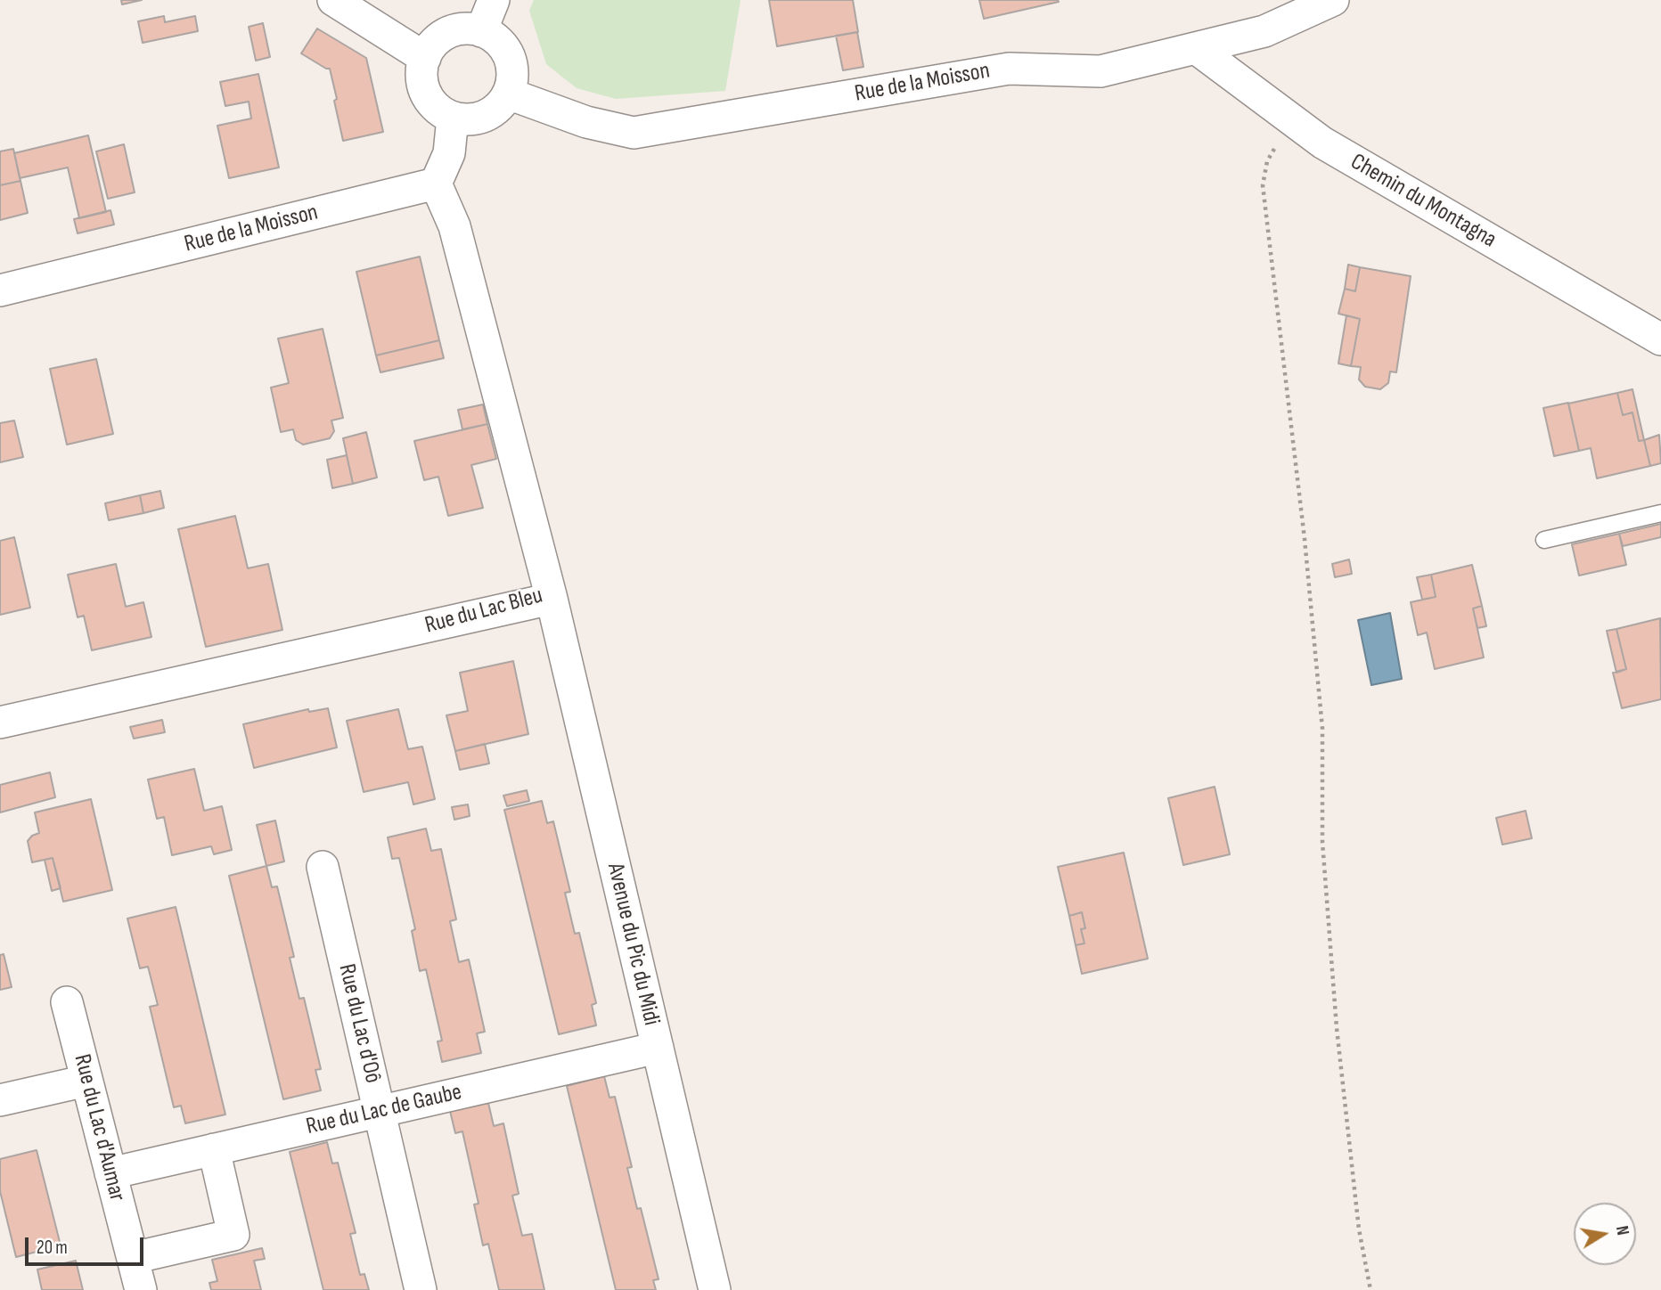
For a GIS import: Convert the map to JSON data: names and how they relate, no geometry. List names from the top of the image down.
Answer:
{
  "streets": {
    "street": [
      "Rue de la Moisson",
      "Chemin du Montagna",
      "Rue du Lac Bleu",
      "Avenue du Pic du Midi",
      "Rue du Lac d'Oô",
      "Rue du Lac de Gaube",
      "Rue du Lac d'Aumar"
    ]
  },
  "crossings": [
    ["Rue de la Moisson", "Chemin du Montagna"],
    ["Rue de la Moisson", "Rue du Lac Bleu"],
    ["Rue du Lac Bleu", "Avenue du Pic du Midi"],
    ["Avenue du Pic du Midi", "Rue du Lac de Gaube"],
    ["Rue du Lac d'Oô", "Rue du Lac de Gaube"],
    ["Rue du Lac de Gaube", "Rue du Lac d'Aumar"]
  ],
  "scale_bar": "20 m",
  "north": "right"
}
